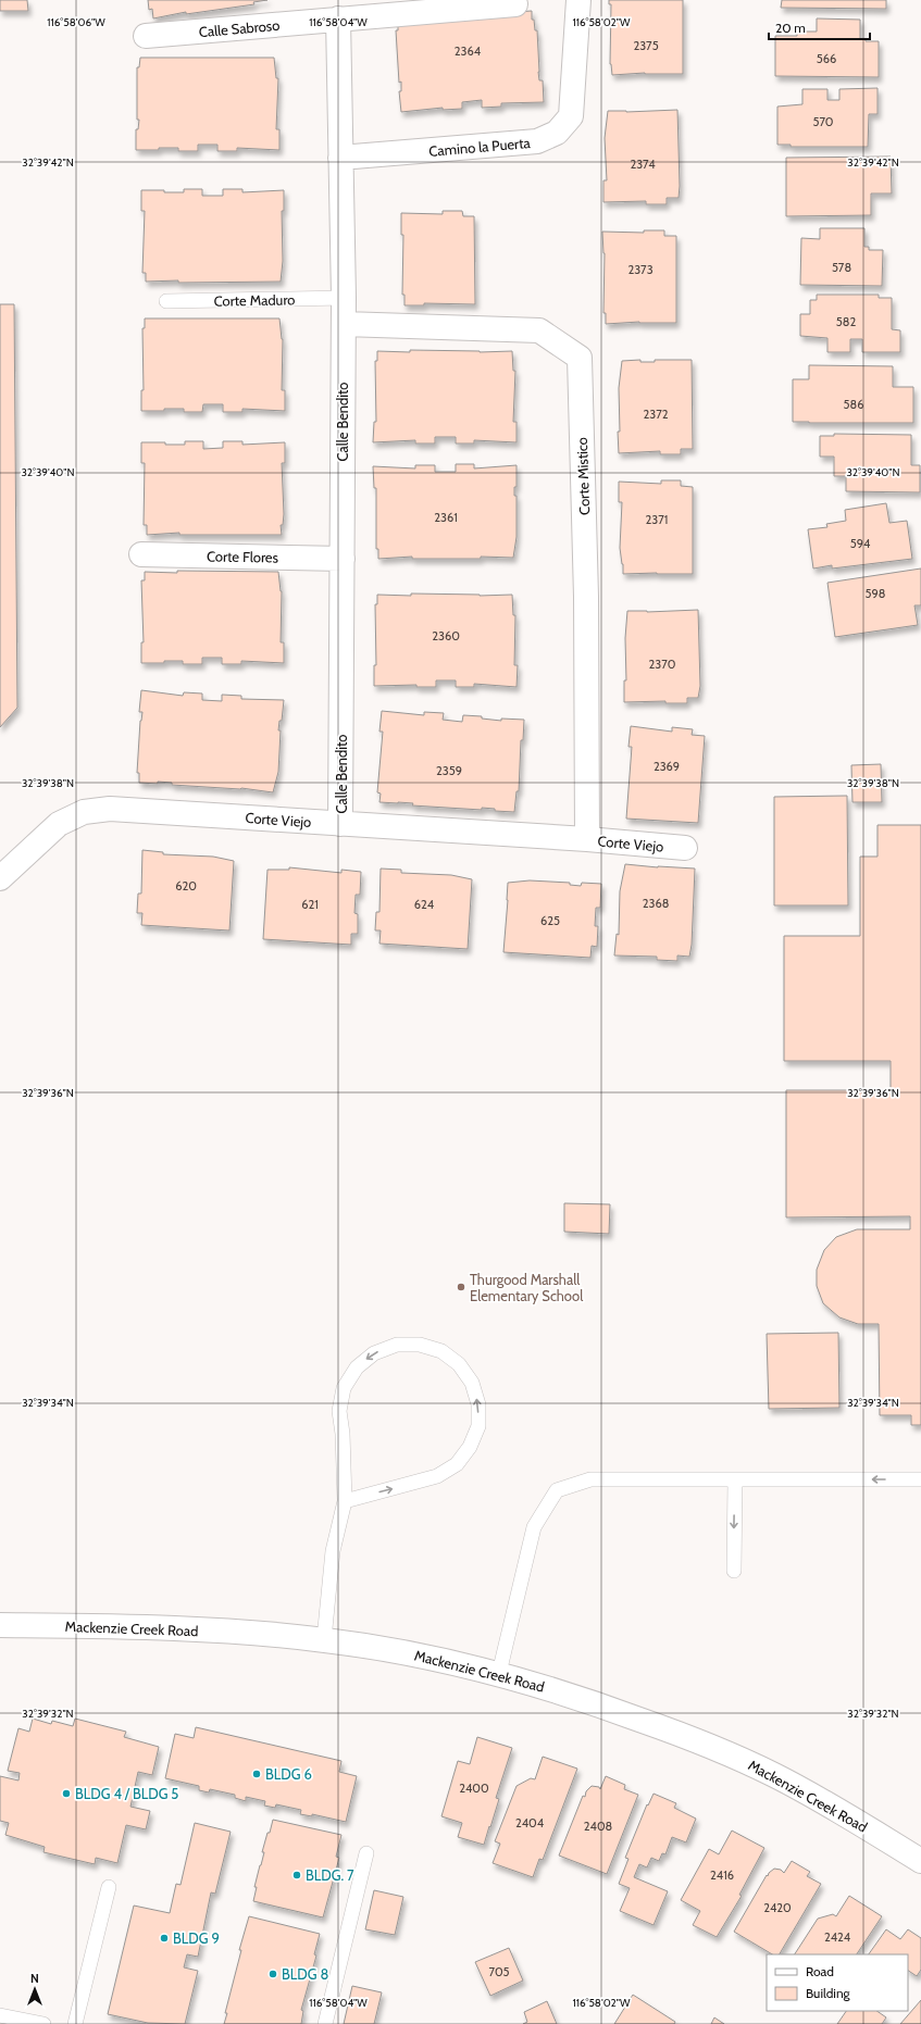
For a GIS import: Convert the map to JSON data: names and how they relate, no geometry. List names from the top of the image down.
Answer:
{
  "streets": {
    "street": [
      "Calle Sabroso",
      "Camino la Puerta",
      "Calle Bendito",
      "Corte Mistico",
      "Corte Flores",
      "Corte Viejo",
      "Mackenzie Creek Road"
    ],
    "lane": ["Corte Maduro"]
  },
  "crossings": [
    ["Calle Sabroso", "Calle Bendito"],
    ["Camino la Puerta", "Calle Bendito"],
    ["Corte Maduro", "Calle Bendito"],
    ["Calle Bendito", "Corte Mistico"],
    ["Calle Bendito", "Corte Flores"],
    ["Calle Bendito", "Corte Viejo"],
    ["Corte Mistico", "Corte Viejo"]
  ],
  "places": [
    "Thurgood Marshall Elementary School",
    "BLDG 6",
    "BLDG 4 / BLDG 5",
    "BLDG. 7",
    "BLDG 9",
    "BLDG 8"
  ],
  "house_numbers": [
    "2375",
    "2364",
    "566",
    "570",
    "2374",
    "578",
    "2373",
    "582",
    "586",
    "2372",
    "2361",
    "2371",
    "594",
    "598",
    "2360",
    "2370",
    "2369",
    "2359",
    "620",
    "2368",
    "621",
    "624",
    "625",
    "2400",
    "2404",
    "2408",
    "2416",
    "2420",
    "2424",
    "705"
  ],
  "legend": ["Road", "Building"],
  "scale_bar": "20 m",
  "north": "top",
  "coordinates": [
    "116°58'06\"W",
    "116°58'04\"W",
    "116°58'02\"W",
    "32°39'42\"N",
    "32°39'40\"N",
    "32°39'38\"N",
    "32°39'36\"N",
    "32°39'34\"N",
    "32°39'32\"N"
  ]
}
